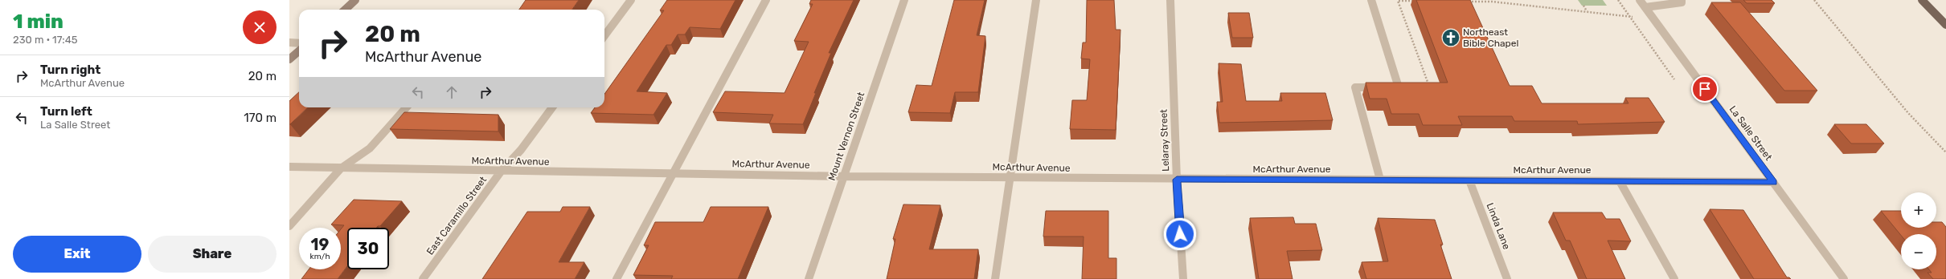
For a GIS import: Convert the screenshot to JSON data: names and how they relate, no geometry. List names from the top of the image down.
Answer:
{
  "streets": {
    "street": [
      "La Salle Street",
      "Mount Vernon Street",
      "Lelaray Street",
      "McArthur Avenue",
      "East Caramillo Street",
      "Linda Lane"
    ]
  },
  "crossings": [
    ["La Salle Street", "McArthur Avenue"],
    ["Mount Vernon Street", "McArthur Avenue"],
    ["Lelaray Street", "McArthur Avenue"],
    ["McArthur Avenue", "East Caramillo Street"],
    ["McArthur Avenue", "Linda Lane"]
  ],
  "places": {
    "church": ["Northeast Bible Chapel"]
  },
  "page": {
    "heading": ["1 min", "230 m · 17:45"],
    "turn": ["20 m", "McArthur Avenue"],
    "list": [
      {
        "name": "Turn right",
        "note": "McArthur Avenue",
        "value": "20 m"
      },
      {
        "name": "Turn left",
        "note": "La Salle Street",
        "value": "170 m"
      }
    ],
    "map_buttons": ["+", "−"],
    "speed": "19 km/h",
    "limit": "30",
    "buttons": ["Exit", "Share"]
  }
}
